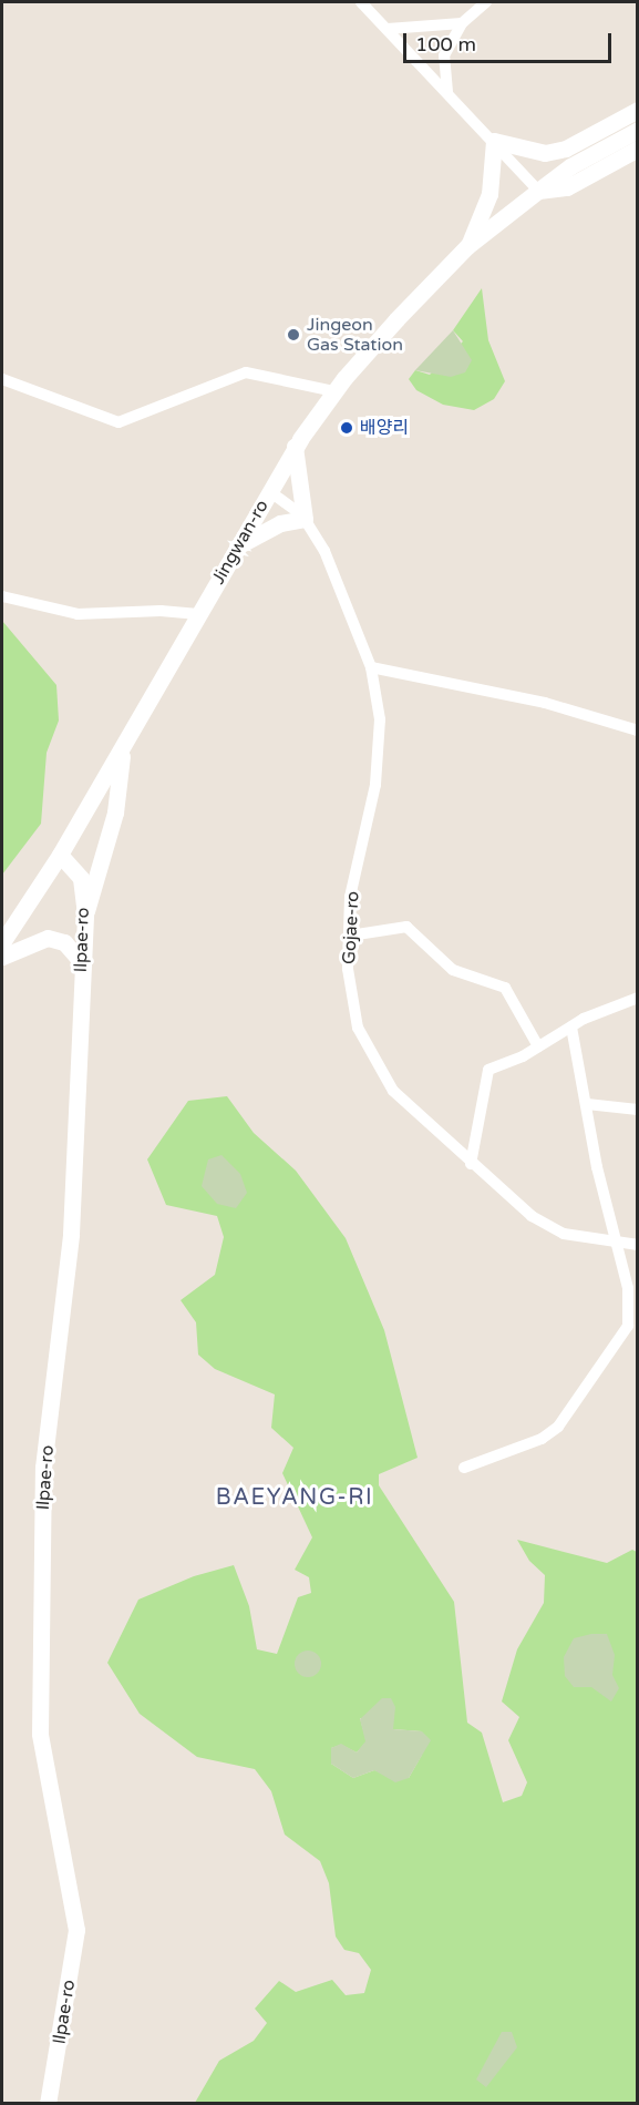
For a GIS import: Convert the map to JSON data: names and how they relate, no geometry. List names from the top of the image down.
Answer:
{
  "streets": {
    "main road": ["Jingwan-ro", "Ilpae-ro"],
    "street": ["Gojae-ro"]
  },
  "crossings": [
    ["Jingwan-ro", "Gojae-ro"],
    ["Jingwan-ro", "Ilpae-ro"]
  ],
  "districts": ["BAEYANG-RI"],
  "places": ["Jingeon Gas Station", "배양리"],
  "scale_bar": "100 m"
}
